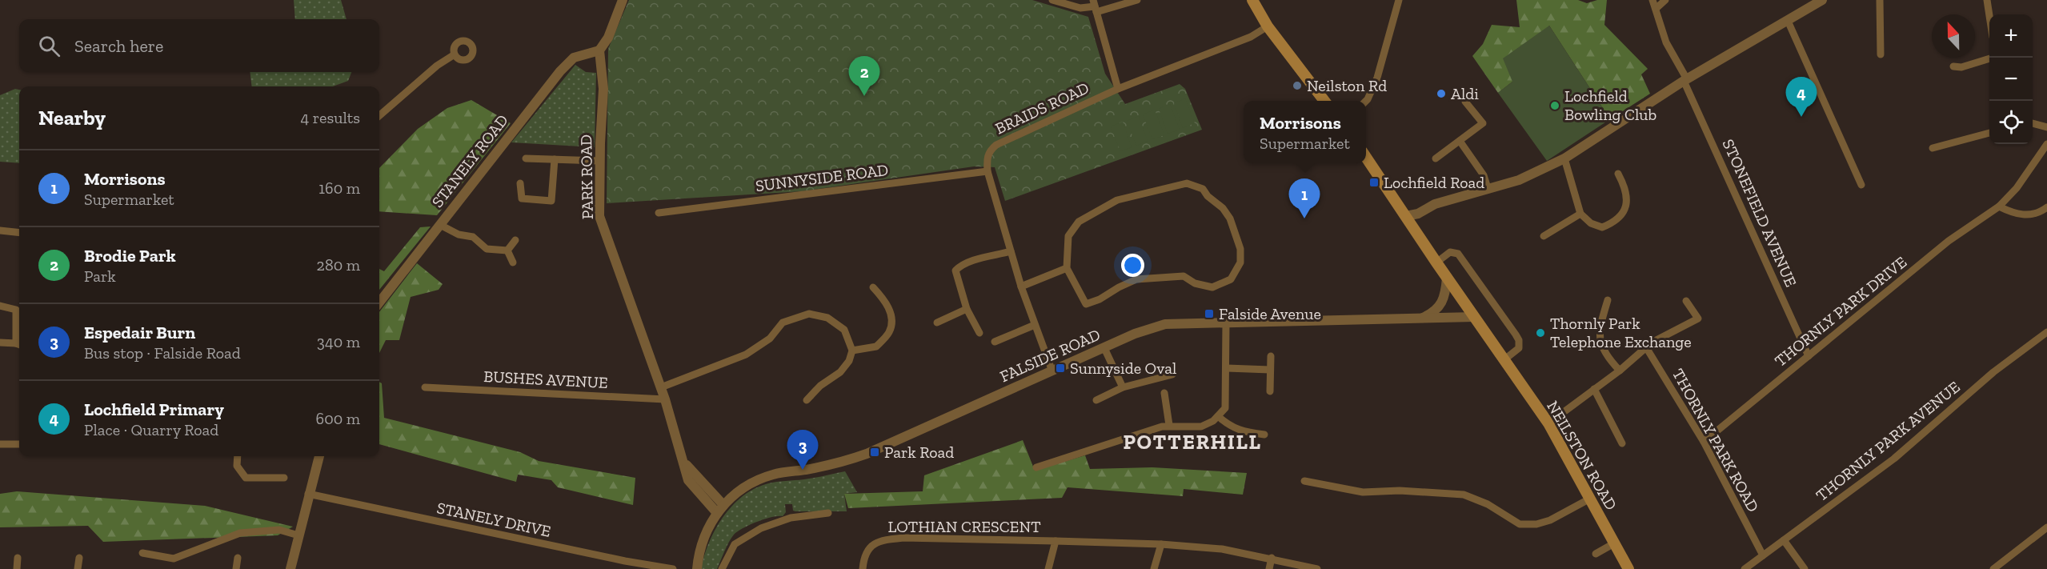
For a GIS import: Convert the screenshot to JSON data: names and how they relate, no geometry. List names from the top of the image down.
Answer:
{
  "streets": {
    "main road": ["NEILSTON ROAD"],
    "street": [
      "BRAIDS ROAD",
      "STANELY ROAD",
      "PARK ROAD",
      "SUNNYSIDE ROAD",
      "STONEFIELD AVENUE",
      "THORNLY PARK DRIVE",
      "FALSIDE ROAD",
      "BUSHES AVENUE",
      "THORNLY PARK ROAD",
      "THORNLY PARK AVENUE",
      "STANELY DRIVE",
      "LOTHIAN CRESCENT"
    ]
  },
  "crossings": [
    ["BRAIDS ROAD", "SUNNYSIDE ROAD"],
    ["BRAIDS ROAD", "FALSIDE ROAD"],
    ["STANELY ROAD", "PARK ROAD"],
    ["PARK ROAD", "FALSIDE ROAD"],
    ["PARK ROAD", "BUSHES AVENUE"],
    ["STONEFIELD AVENUE", "THORNLY PARK DRIVE"],
    ["THORNLY PARK DRIVE", "THORNLY PARK ROAD"],
    ["FALSIDE ROAD", "NEILSTON ROAD"],
    ["THORNLY PARK ROAD", "THORNLY PARK AVENUE"]
  ],
  "districts": ["POTTERHILL"],
  "places": {
    "other": [
      "Neilston Rd",
      "Aldi",
      "Lochfield Bowling Club",
      "Thornly Park Telephone Exchange"
    ],
    "transit": [
      "Lochfield Road",
      "Falside Avenue",
      "Sunnyside Oval",
      "Park Road"
    ]
  },
  "north": "top",
  "page": {
    "map_buttons": ["+", "−"],
    "search": "Search here",
    "pins": [
      "2",
      "4",
      "1",
      "3"
    ],
    "heading": ["Nearby", "4 results"],
    "popup": ["Morrisons", "Supermarket"],
    "list": [
      {
        "mark": "1",
        "name": "Morrisons",
        "note": "Supermarket",
        "value": "160 m"
      },
      {
        "mark": "2",
        "name": "Brodie Park",
        "note": "Park",
        "value": "280 m"
      },
      {
        "mark": "3",
        "name": "Espedair Burn",
        "note": "Bus stop · Falside Road",
        "value": "340 m"
      },
      {
        "mark": "4",
        "name": "Lochfield Primary",
        "note": "Place · Quarry Road",
        "value": "600 m"
      }
    ]
  }
}
